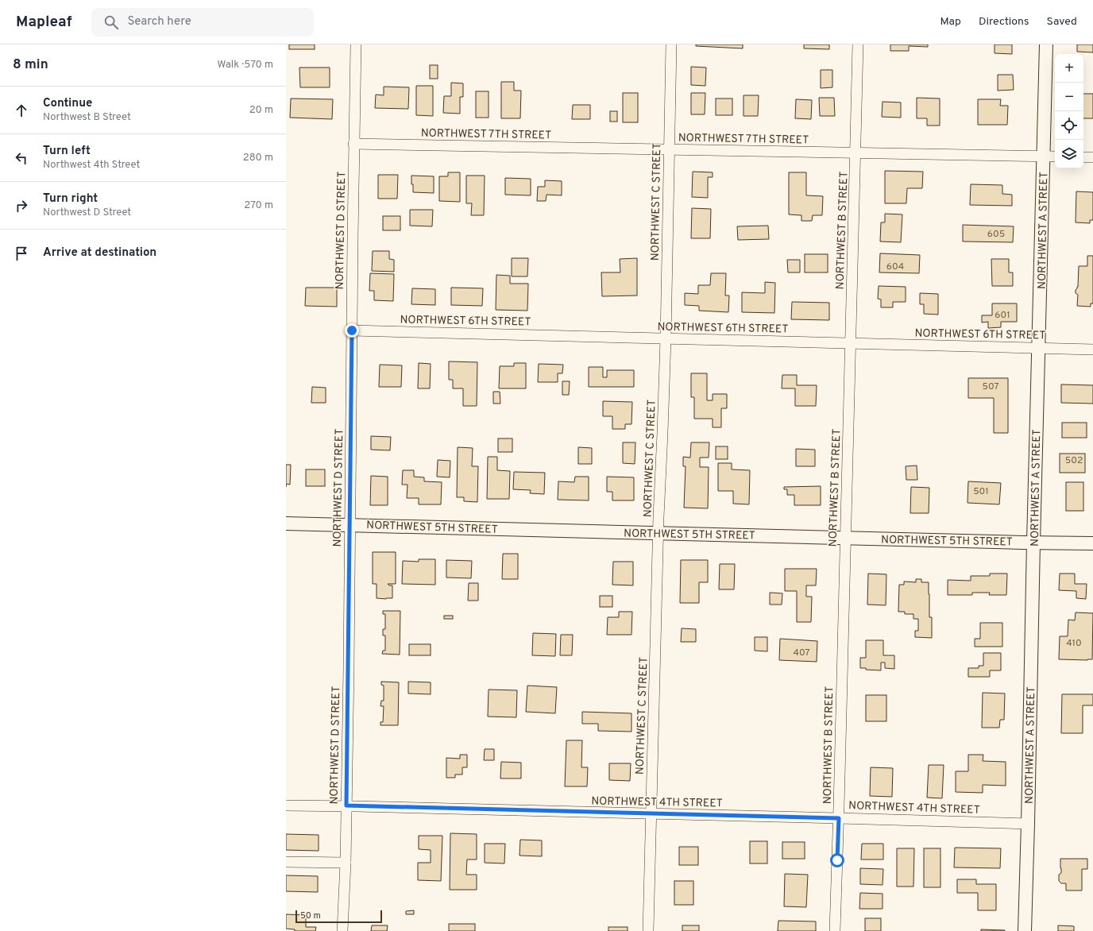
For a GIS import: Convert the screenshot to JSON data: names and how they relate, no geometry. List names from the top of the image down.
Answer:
{
  "streets": {
    "street": [
      "NORTHWEST 7TH STREET",
      "NORTHWEST C STREET",
      "NORTHWEST D STREET",
      "NORTHWEST B STREET",
      "NORTHWEST A STREET",
      "NORTHWEST 6TH STREET",
      "NORTHWEST 5TH STREET",
      "NORTHWEST 4TH STREET"
    ]
  },
  "crossings": [
    ["NORTHWEST 7TH STREET", "NORTHWEST C STREET"],
    ["NORTHWEST 7TH STREET", "NORTHWEST D STREET"],
    ["NORTHWEST 7TH STREET", "NORTHWEST B STREET"],
    ["NORTHWEST 7TH STREET", "NORTHWEST A STREET"],
    ["NORTHWEST C STREET", "NORTHWEST 6TH STREET"],
    ["NORTHWEST C STREET", "NORTHWEST 5TH STREET"],
    ["NORTHWEST C STREET", "NORTHWEST 4TH STREET"],
    ["NORTHWEST D STREET", "NORTHWEST 6TH STREET"],
    ["NORTHWEST D STREET", "NORTHWEST 5TH STREET"],
    ["NORTHWEST D STREET", "NORTHWEST 4TH STREET"],
    ["NORTHWEST B STREET", "NORTHWEST 6TH STREET"],
    ["NORTHWEST B STREET", "NORTHWEST 5TH STREET"],
    ["NORTHWEST B STREET", "NORTHWEST 4TH STREET"],
    ["NORTHWEST A STREET", "NORTHWEST 6TH STREET"],
    ["NORTHWEST A STREET", "NORTHWEST 5TH STREET"],
    ["NORTHWEST A STREET", "NORTHWEST 4TH STREET"]
  ],
  "house_numbers": [
    "605",
    "604",
    "601",
    "507",
    "502",
    "501",
    "410",
    "407"
  ],
  "scale_bar": "50 m",
  "page": {
    "header": "Mapleaf",
    "search": "Search here",
    "nav": ["Map", "Directions", "Saved"],
    "heading": ["8 min", "Walk · 570 m"],
    "map_buttons": ["+", "−"],
    "list": [
      ["Continue", "Northwest B Street", "20 m"],
      ["Turn left", "Northwest 4th Street", "280 m"],
      ["Turn right", "Northwest D Street", "270 m"],
      "Arrive at destination"
    ],
    "scale": "50 m"
  }
}
